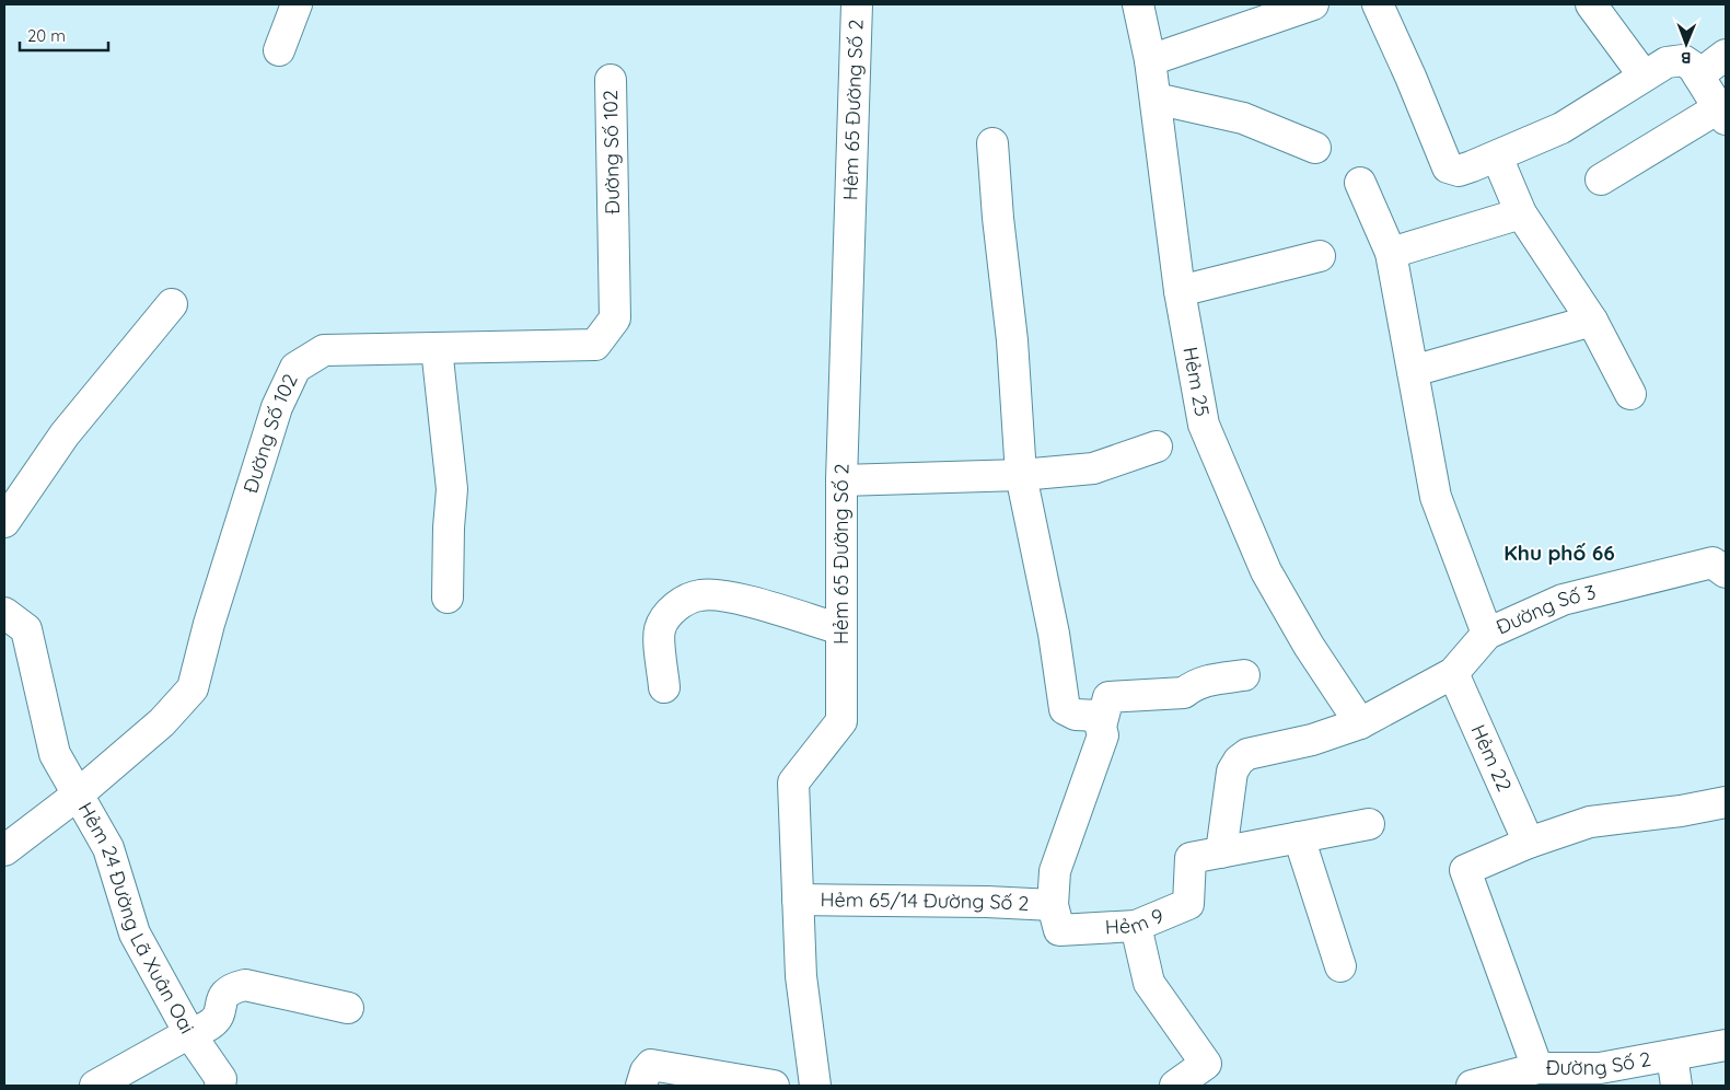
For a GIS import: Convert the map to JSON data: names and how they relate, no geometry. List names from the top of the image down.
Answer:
{
  "streets": {
    "street": [
      "Hẻm 65 Đường Số 2",
      "Đường Số 102",
      "Hẻm 25",
      "Đường Số 3",
      "Hẻm 22",
      "Hẻm 65/14 Đường Số 2",
      "Hẻm 24 Đường Lã Xuân Oai",
      "Hẻm 9",
      "Đường Số 2"
    ]
  },
  "crossings": [
    ["Hẻm 65 Đường Số 2", "Hẻm 65/14 Đường Số 2"],
    ["Đường Số 102", "Hẻm 24 Đường Lã Xuân Oai"],
    ["Hẻm 25", "Đường Số 3"],
    ["Đường Số 3", "Hẻm 22"],
    ["Đường Số 3", "Hẻm 9"],
    ["Hẻm 65/14 Đường Số 2", "Hẻm 9"]
  ],
  "districts": ["Khu phố 66"],
  "scale_bar": "20 m",
  "north": "bottom"
}
